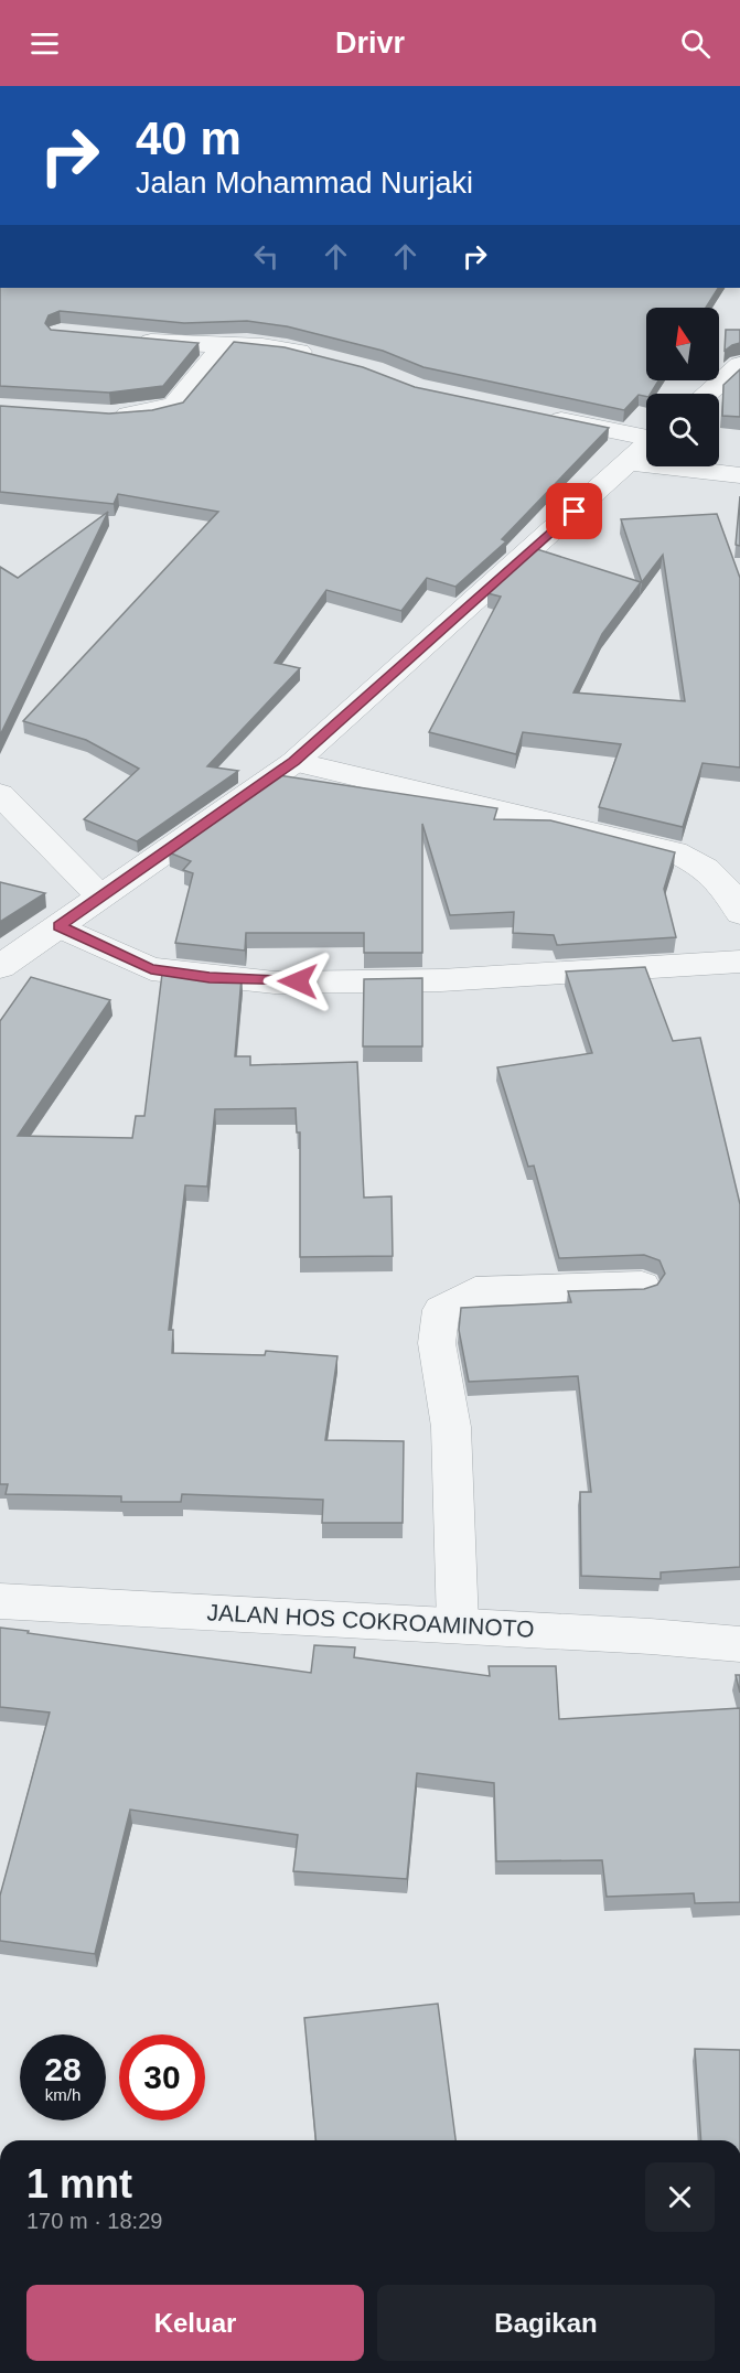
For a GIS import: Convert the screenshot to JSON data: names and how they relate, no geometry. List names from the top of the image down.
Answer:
{
  "streets": {
    "street": ["JALAN HOS COKROAMINOTO"]
  },
  "north": "top",
  "page": {
    "header": "Drivr",
    "turn": ["40 m", "Jalan Mohammad Nurjaki"],
    "speed": "28 km/h",
    "limit": "30",
    "heading": ["1 mnt", "170 m · 18:29"],
    "buttons": ["Keluar", "Bagikan"]
  }
}
